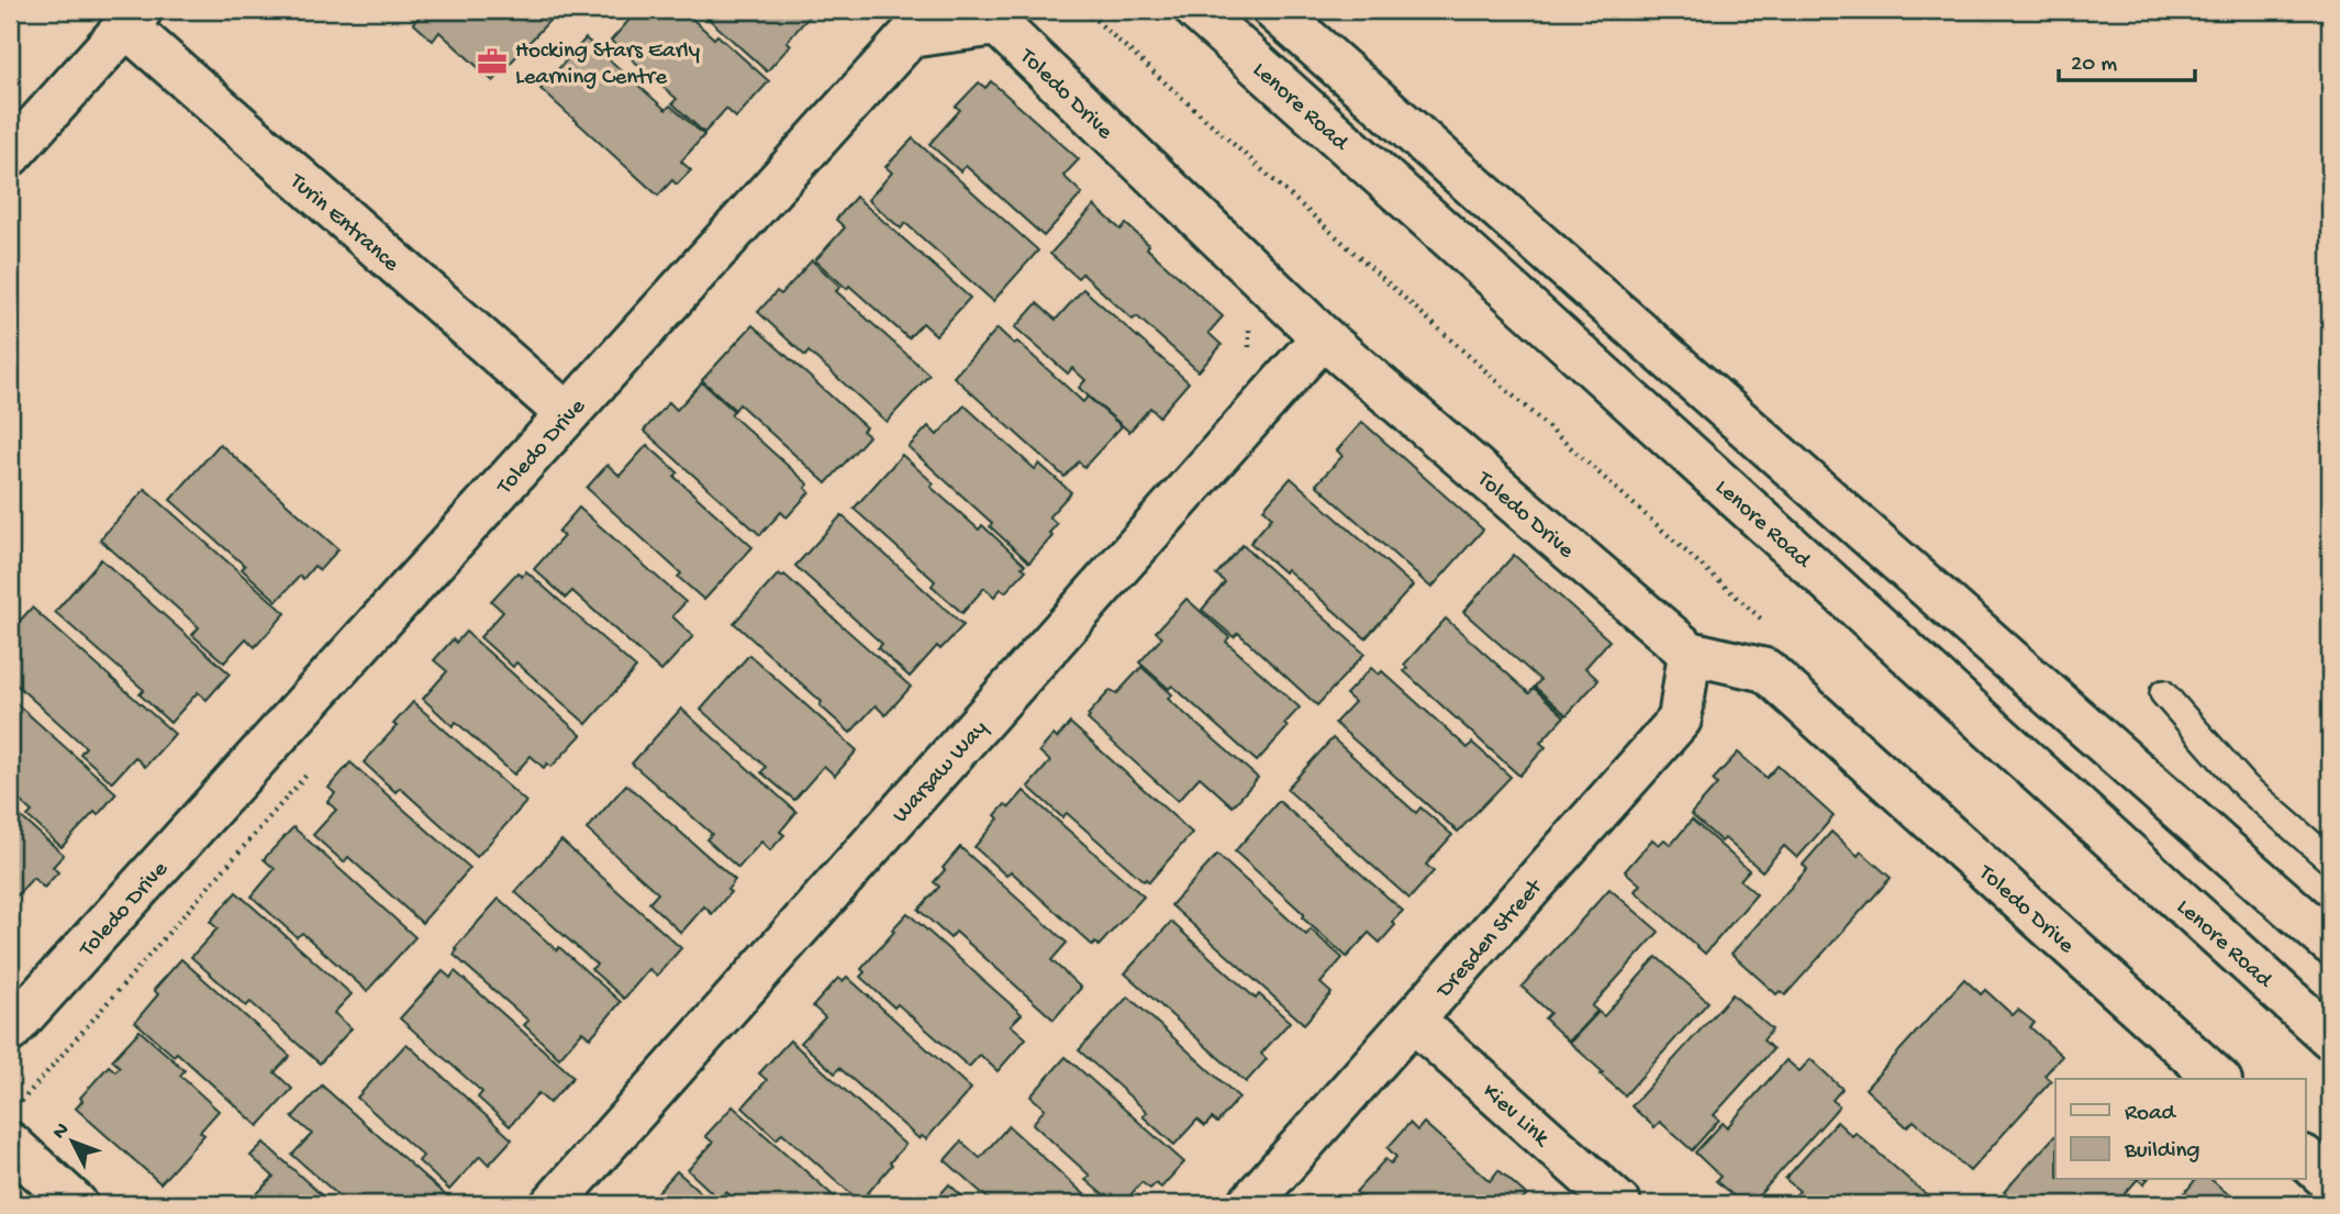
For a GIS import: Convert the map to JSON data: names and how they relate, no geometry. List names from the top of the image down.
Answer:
{
  "streets": {
    "street": [
      "Toledo Drive",
      "Lenore Road",
      "Turin Entrance",
      "Warsaw Way",
      "Dresden Street",
      "Kiev Link"
    ]
  },
  "crossings": [
    ["Toledo Drive", "Turin Entrance"],
    ["Toledo Drive", "Warsaw Way"],
    ["Toledo Drive", "Dresden Street"],
    ["Dresden Street", "Kiev Link"]
  ],
  "places": {
    "office": ["Hocking Stars Early Learning Centre"]
  },
  "legend": ["Road", "Building"],
  "scale_bar": "20 m",
  "north": "top left"
}
